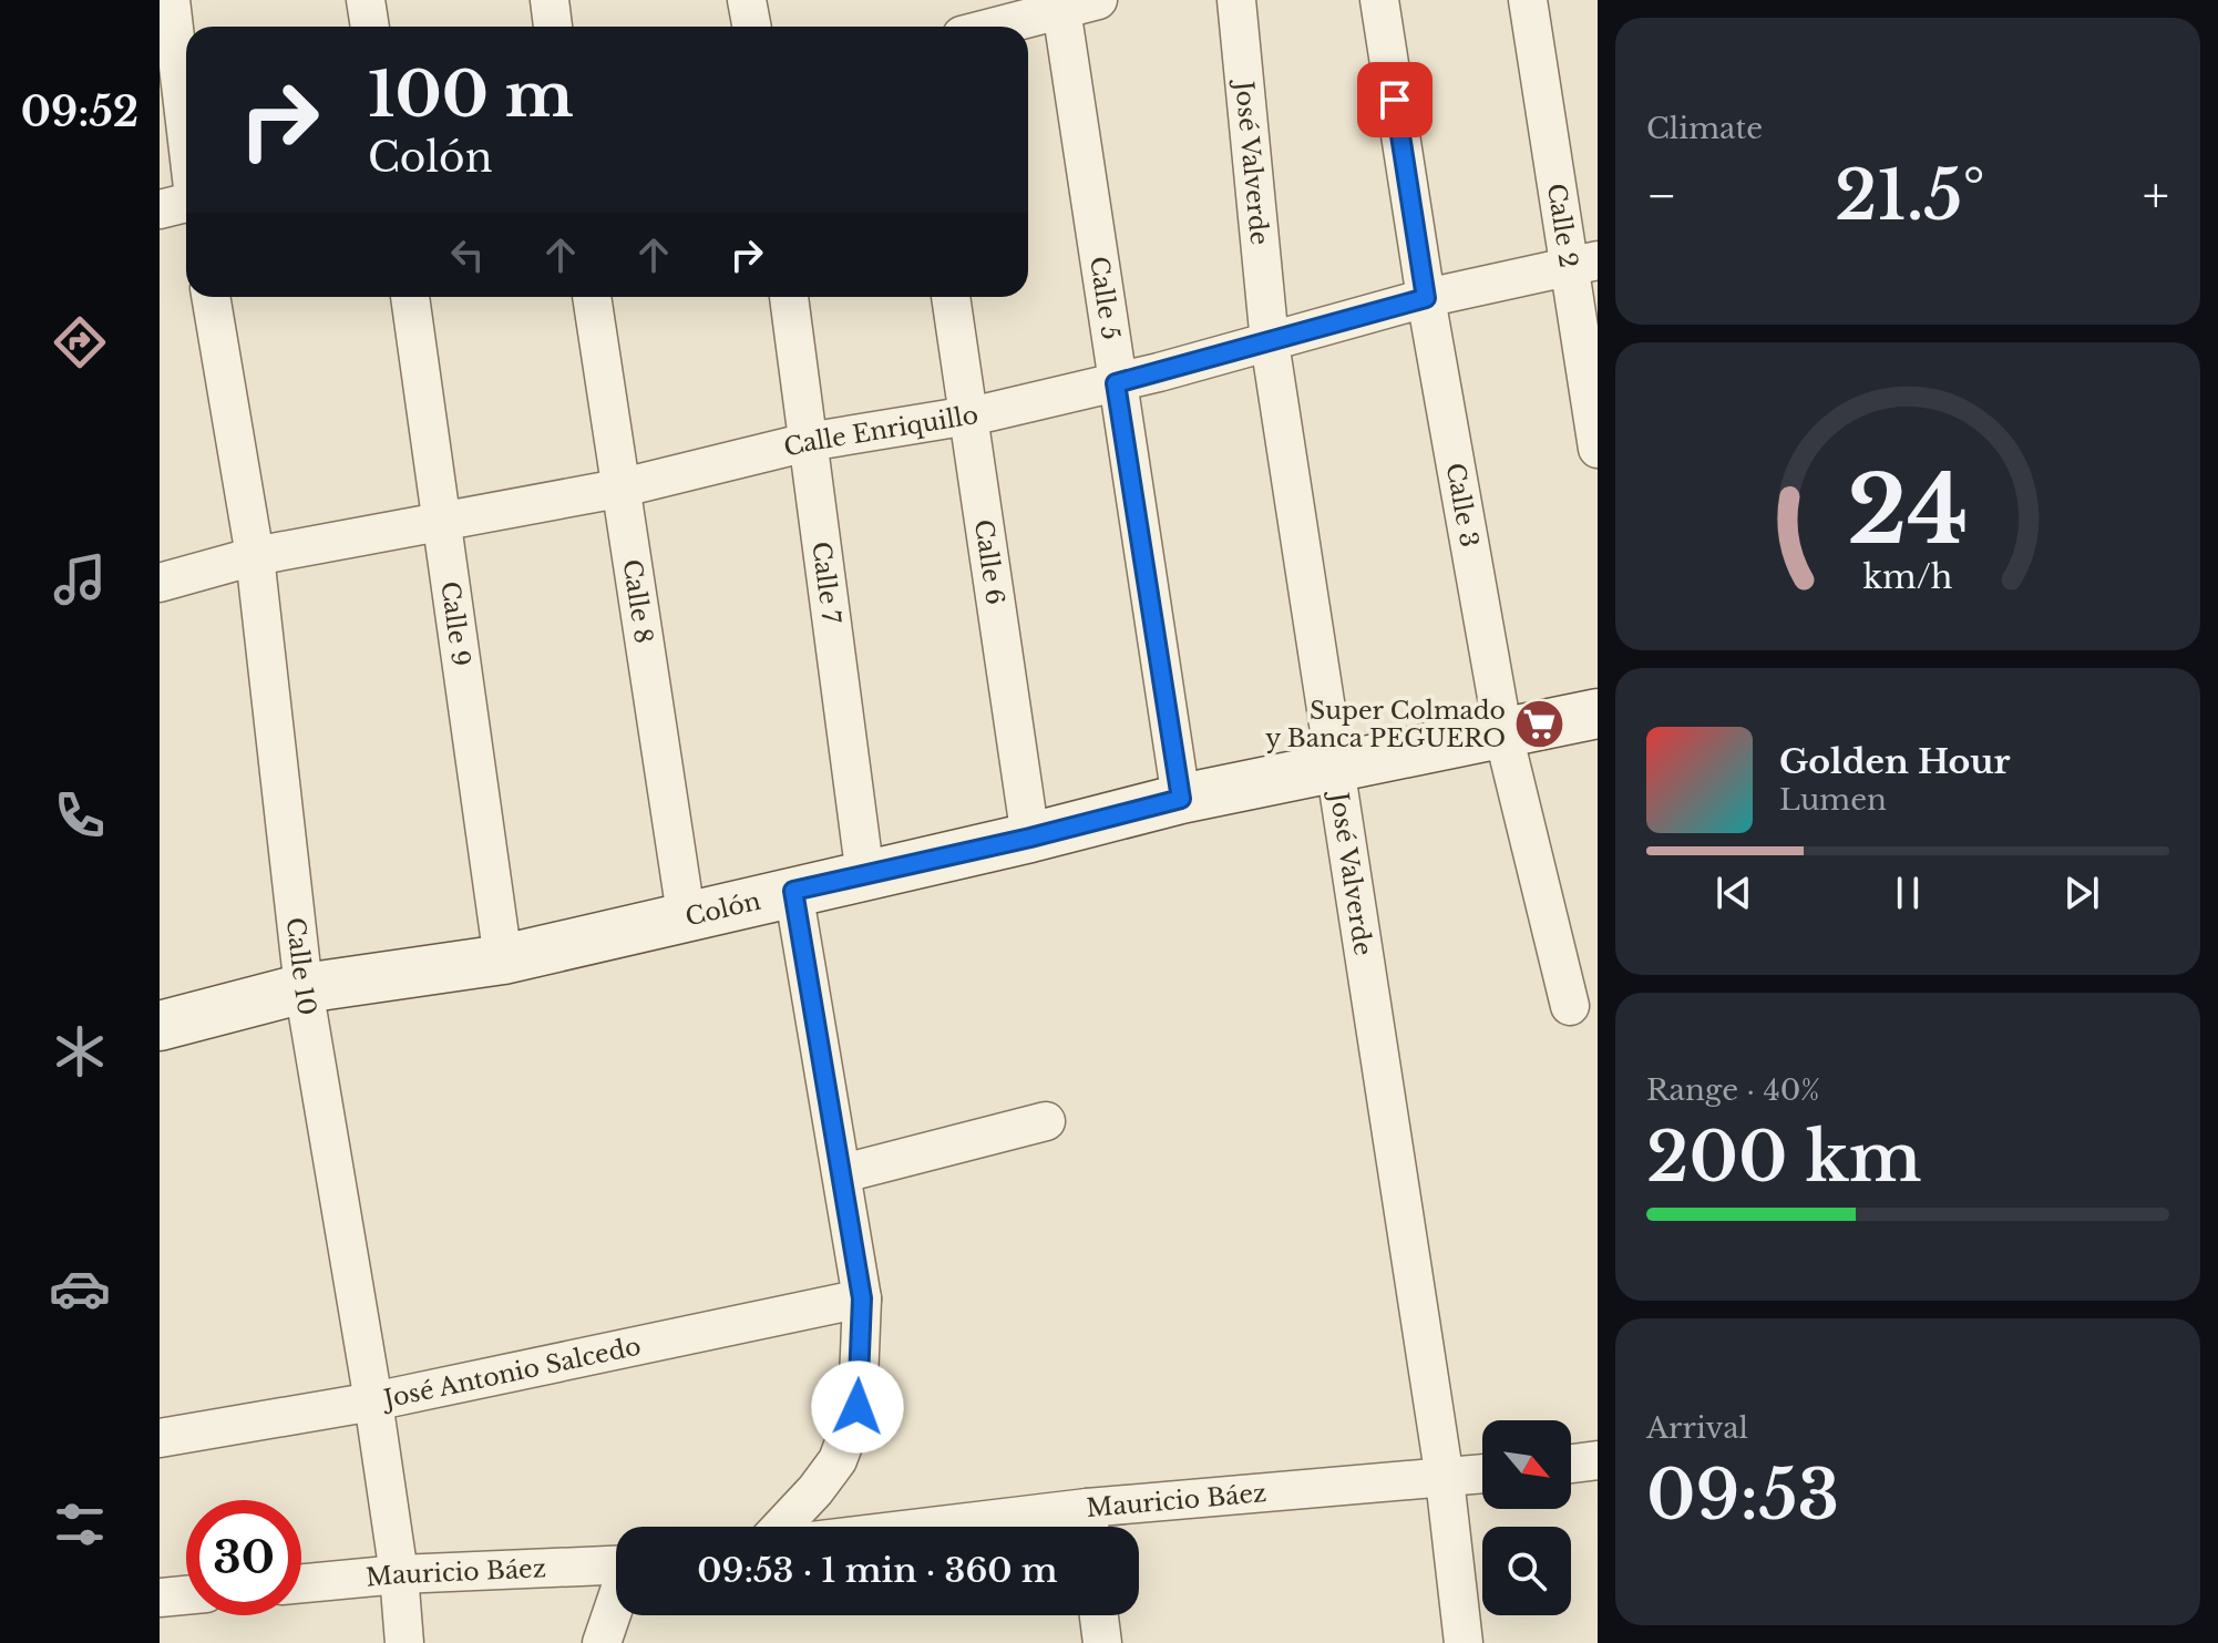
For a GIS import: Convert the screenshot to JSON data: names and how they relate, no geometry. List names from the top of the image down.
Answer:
{
  "streets": {
    "street": [
      "José Valverde",
      "Calle 2",
      "Calle 5",
      "Calle Enriquillo",
      "Calle 3",
      "Calle 6",
      "Calle 7",
      "Calle 8",
      "Calle 9",
      "Colón",
      "Calle 10",
      "José Antonio Salcedo",
      "Mauricio Báez"
    ]
  },
  "crossings": [
    ["José Valverde", "Calle Enriquillo"],
    ["José Valverde", "Colón"],
    ["José Valverde", "Mauricio Báez"],
    ["Calle 2", "Calle Enriquillo"],
    ["Calle 5", "Calle Enriquillo"],
    ["Calle 5", "Colón"],
    ["Calle Enriquillo", "Calle 3"],
    ["Calle Enriquillo", "Calle 6"],
    ["Calle Enriquillo", "Calle 7"],
    ["Calle Enriquillo", "Calle 8"],
    ["Calle Enriquillo", "Calle 9"],
    ["Calle Enriquillo", "Calle 10"],
    ["Calle 3", "Colón"],
    ["Calle 6", "Colón"],
    ["Calle 7", "Colón"],
    ["Calle 8", "Colón"],
    ["Calle 9", "Colón"],
    ["Colón", "Calle 10"],
    ["Calle 10", "José Antonio Salcedo"],
    ["Calle 10", "Mauricio Báez"]
  ],
  "places": {
    "supermarket": ["Super Colmado y Banca PEGUERO"]
  },
  "north": "bottom right",
  "page": {
    "tabs": "09:52",
    "tile": [
      "Climate",
      ["Range · 40%", "200 km"],
      ["Arrival", "09:53"]
    ],
    "turn": ["100 m", "Colón"],
    "heat": ["−", "21.5°", "+"],
    "song": ["Golden Hour", "Lumen"],
    "limit": "30",
    "trip": "09:53 · 1 min · 360 m",
    "gauge": ["24", "km/h"]
  }
}
